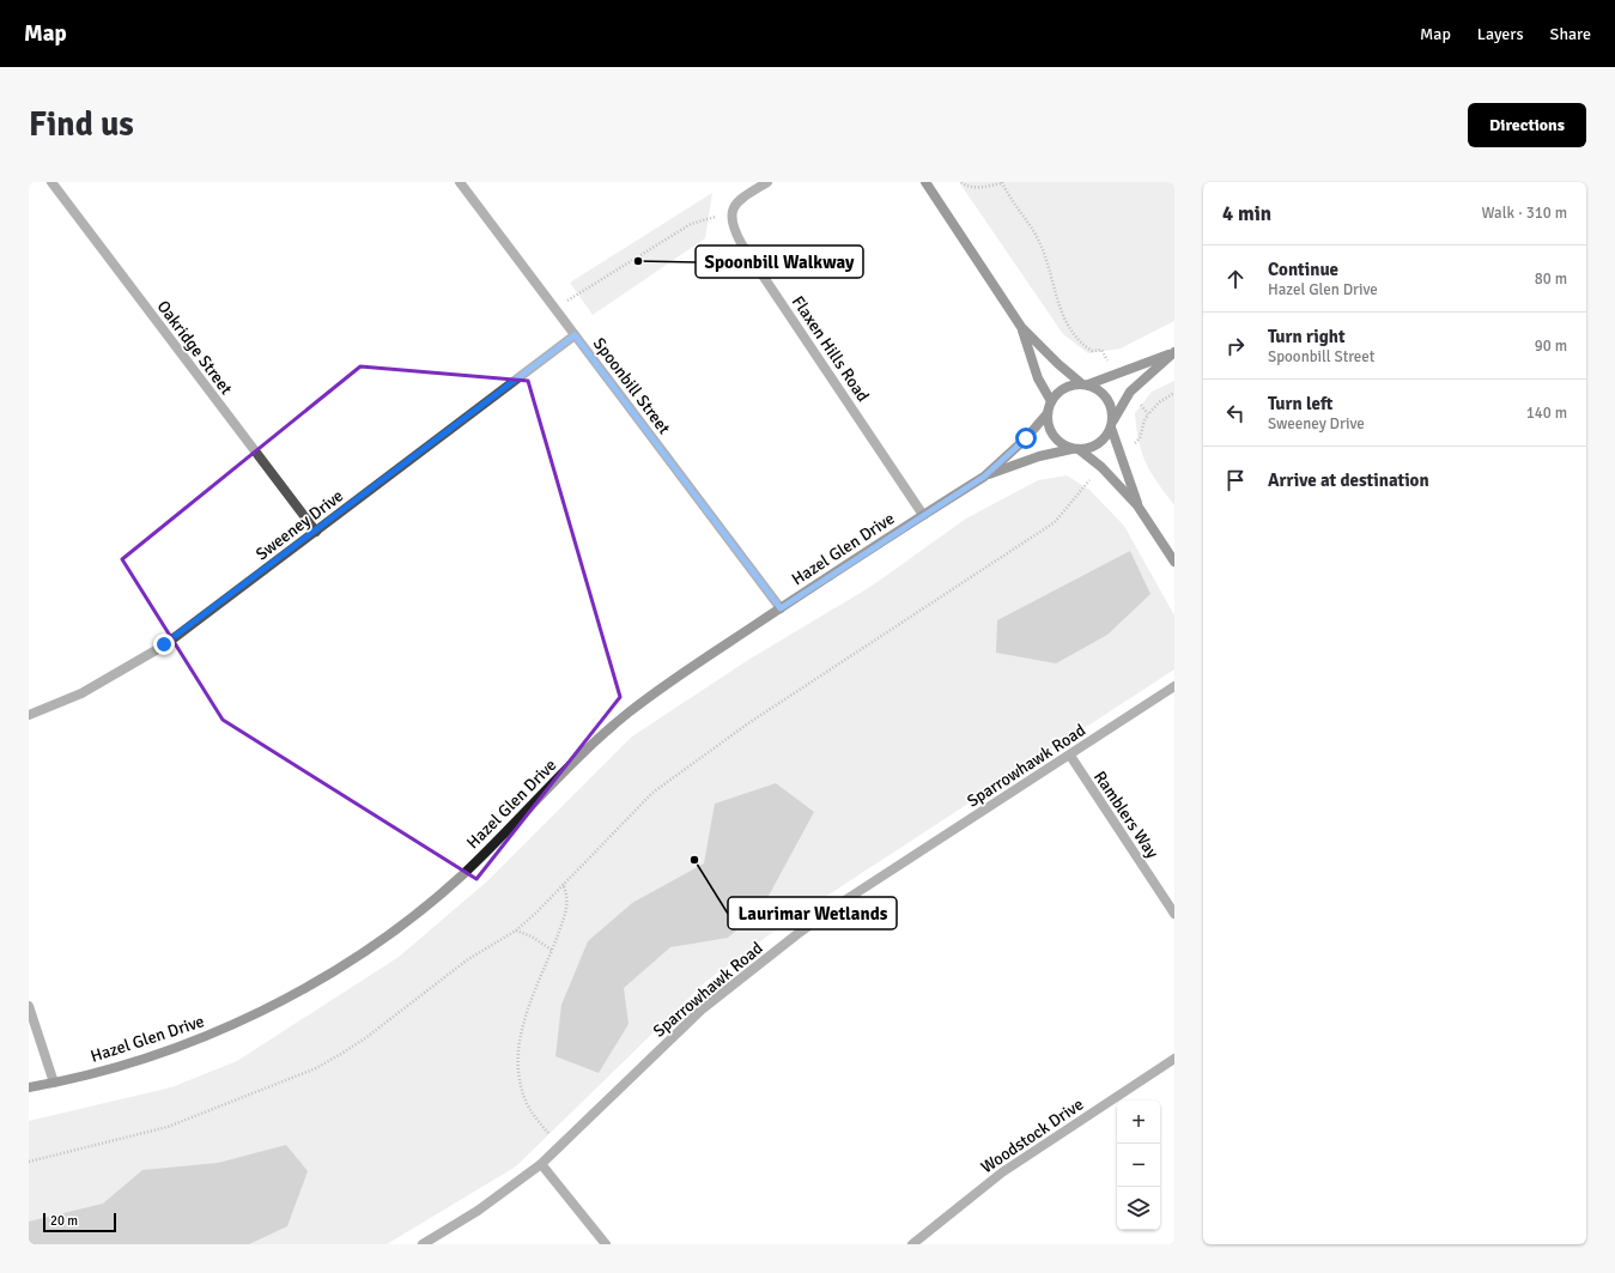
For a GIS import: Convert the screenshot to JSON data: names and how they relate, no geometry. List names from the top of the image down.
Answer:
{
  "streets": {
    "street": [
      "Oakridge Street",
      "Flaxen Hills Road",
      "Spoonbill Street",
      "Sweeney Drive",
      "Hazel Glen Drive",
      "Sparrowhawk Road",
      "Ramblers Way",
      "Woodstock Drive"
    ]
  },
  "crossings": [
    ["Oakridge Street", "Sweeney Drive"],
    ["Flaxen Hills Road", "Hazel Glen Drive"],
    ["Spoonbill Street", "Sweeney Drive"],
    ["Spoonbill Street", "Hazel Glen Drive"],
    ["Sparrowhawk Road", "Ramblers Way"]
  ],
  "places": ["Spoonbill Walkway", "Laurimar Wetlands"],
  "scale_bar": "20 m",
  "page": {
    "header": "Map",
    "nav": ["Map", "Layers", "Share"],
    "buttons": "Directions",
    "title": "Find us",
    "heading": ["4 min", "Walk · 310 m"],
    "list": [
      ["Continue", "Hazel Glen Drive", "80 m"],
      ["Turn right", "Spoonbill Street", "90 m"],
      ["Turn left", "Sweeney Drive", "140 m"],
      "Arrive at destination"
    ],
    "map_buttons": ["+", "−"],
    "scale": "20 m"
  }
}
